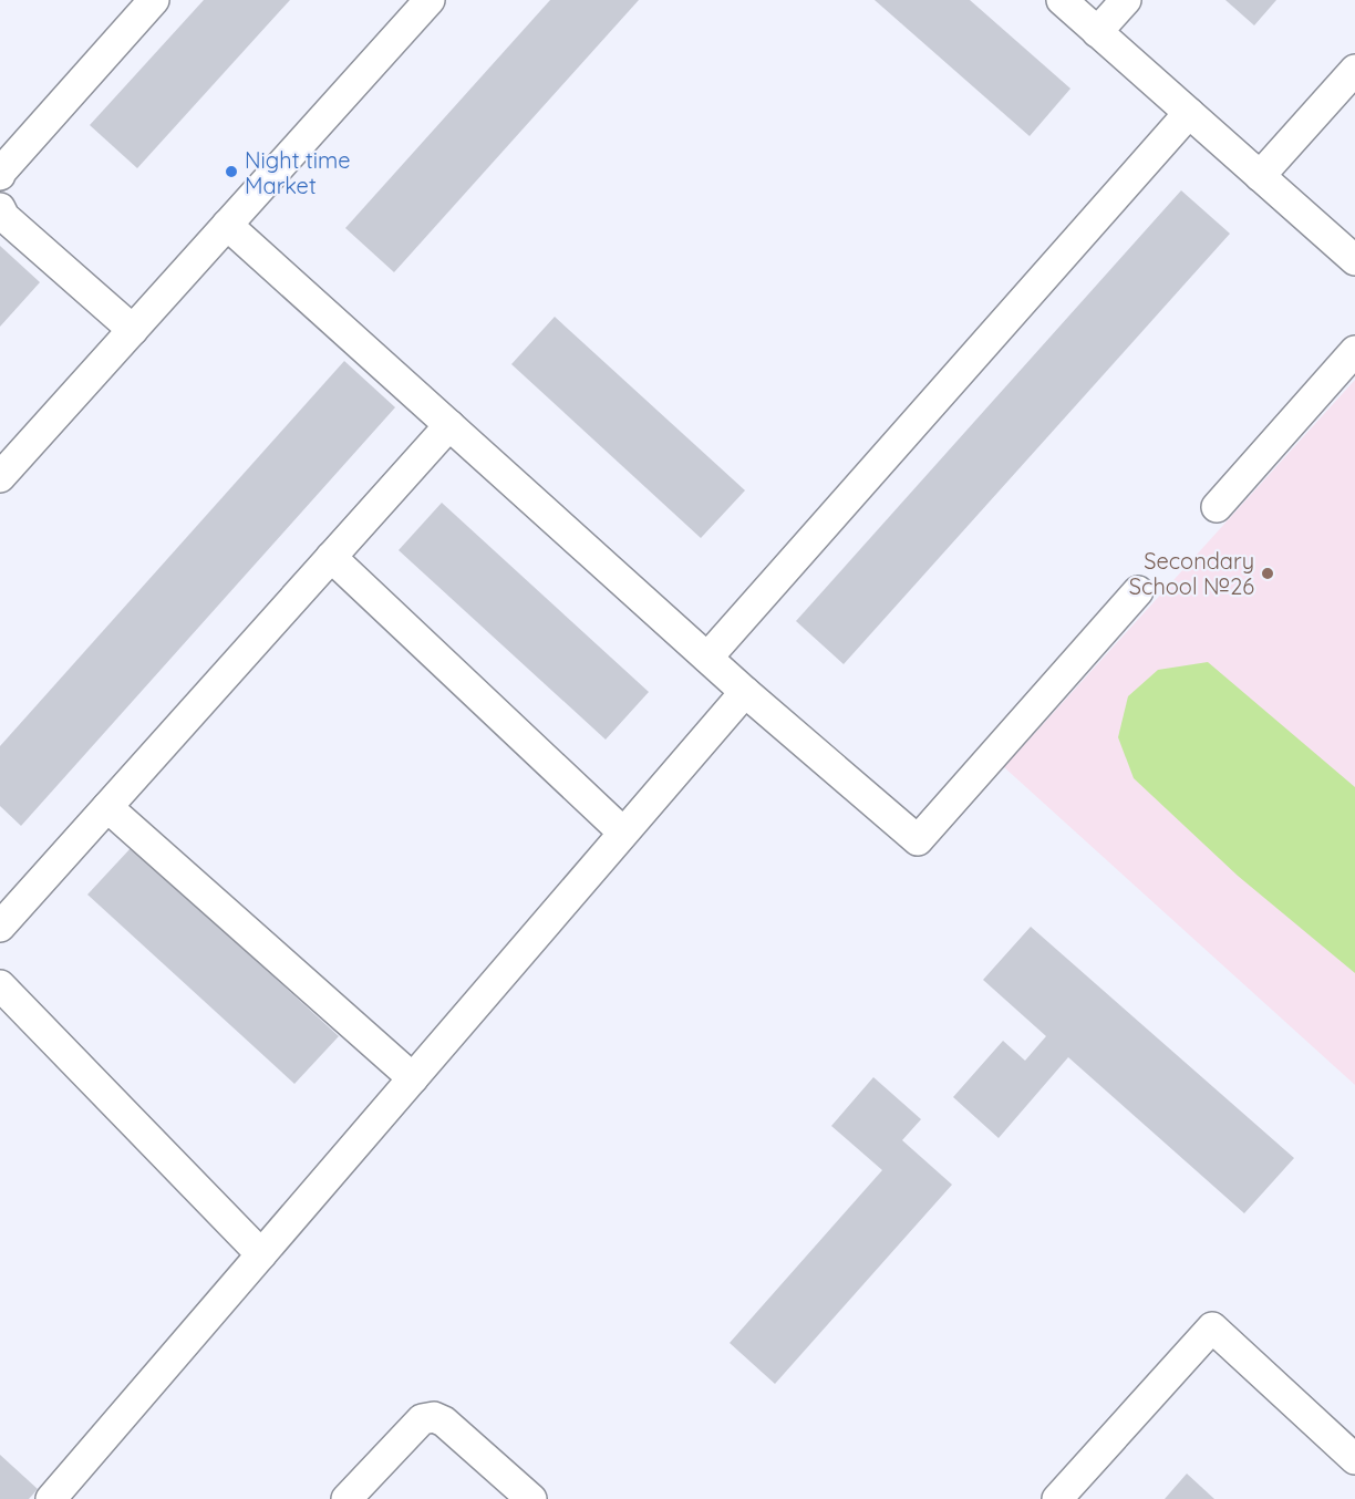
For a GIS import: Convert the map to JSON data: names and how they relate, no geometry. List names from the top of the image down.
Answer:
{
  "places": ["Night time Market", "Secondary School №26"]
}
